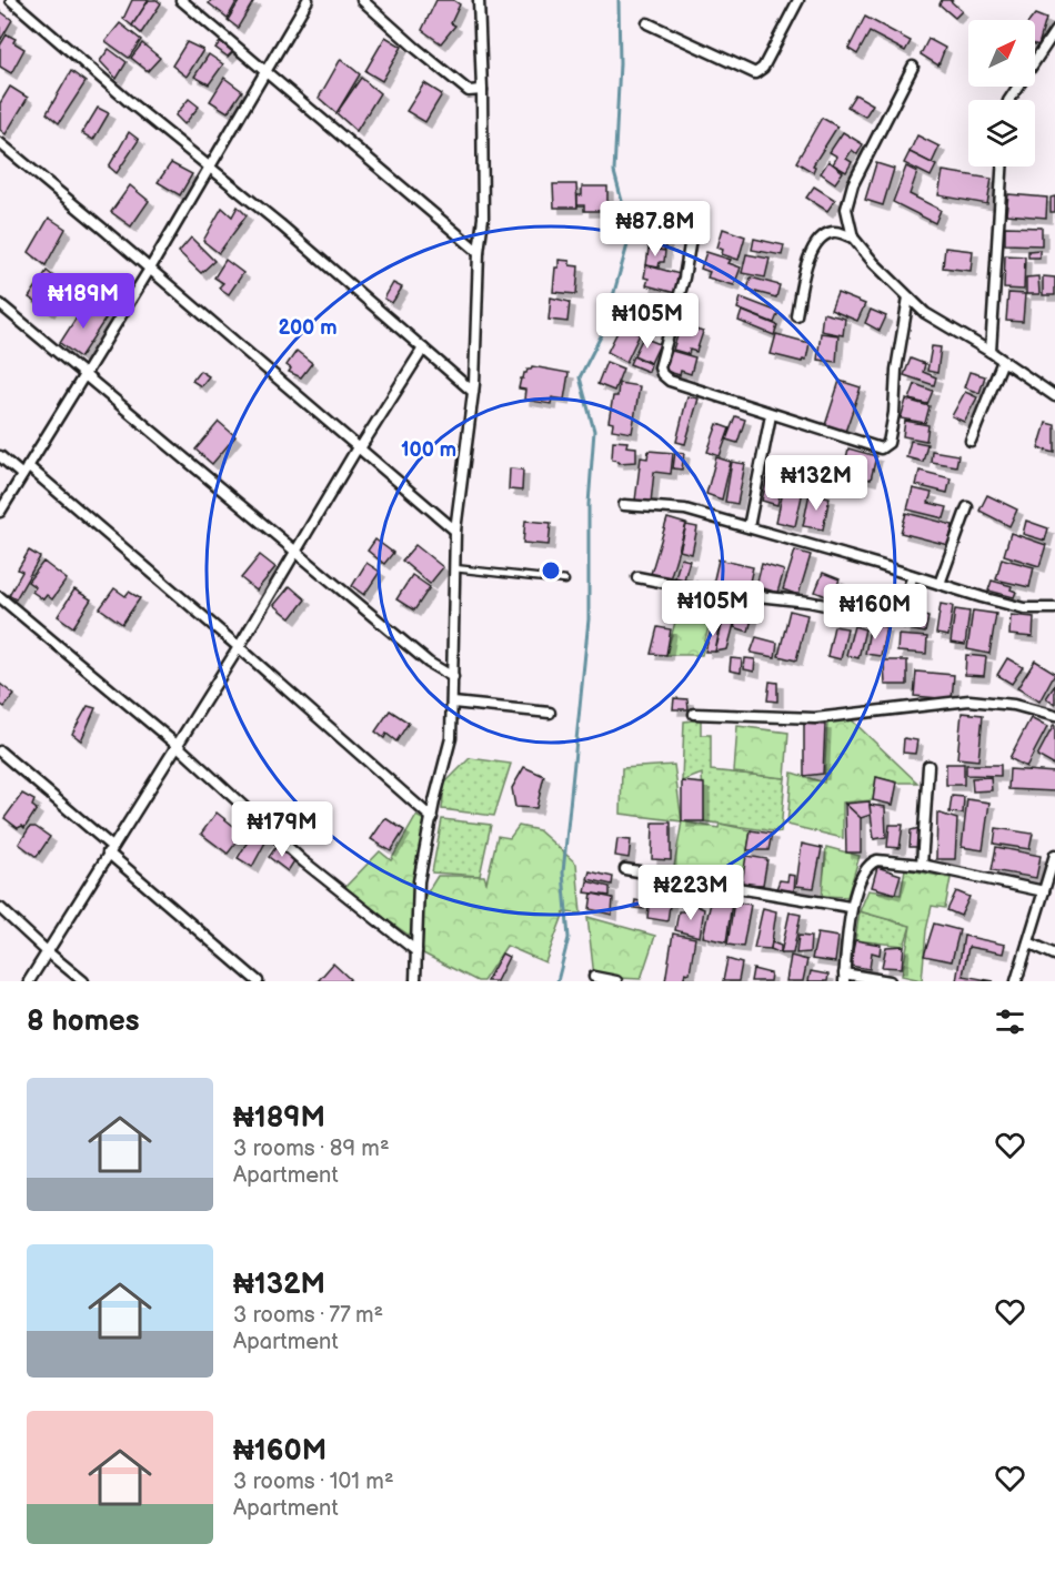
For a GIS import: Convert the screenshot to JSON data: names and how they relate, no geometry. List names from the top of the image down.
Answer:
{
  "north": "top right",
  "page": {
    "price": [
      "₦87.8M",
      "₦189M",
      "₦105M",
      "₦132M",
      "₦105M",
      "₦160M",
      "₦179M",
      "₦223M"
    ],
    "heading": "8 homes",
    "list": [
      {
        "name": "₦189M",
        "note": "3 rooms · 89 m² · Apartment"
      },
      {
        "name": "₦132M",
        "note": "3 rooms · 77 m² · Apartment"
      },
      {
        "name": "₦160M",
        "note": "3 rooms · 101 m² · Apartment"
      }
    ]
  },
  "rings": ["200 m", "100 m"]
}
